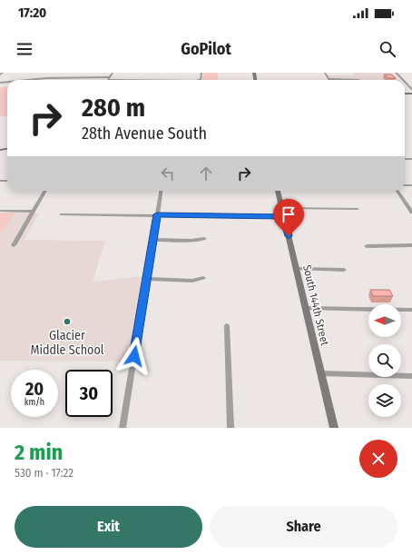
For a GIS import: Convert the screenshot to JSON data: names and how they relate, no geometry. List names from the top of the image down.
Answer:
{
  "streets": {
    "street": ["South 144th Street"]
  },
  "places": ["Glacier Middle School"],
  "north": "left",
  "page": {
    "status": "17:20",
    "header": "GoPilot",
    "turn": ["280 m", "28th Avenue South"],
    "speed": "20 km/h",
    "limit": "30",
    "heading": ["2 min", "530 m · 17:22"],
    "buttons": ["Exit", "Share"]
  }
}
